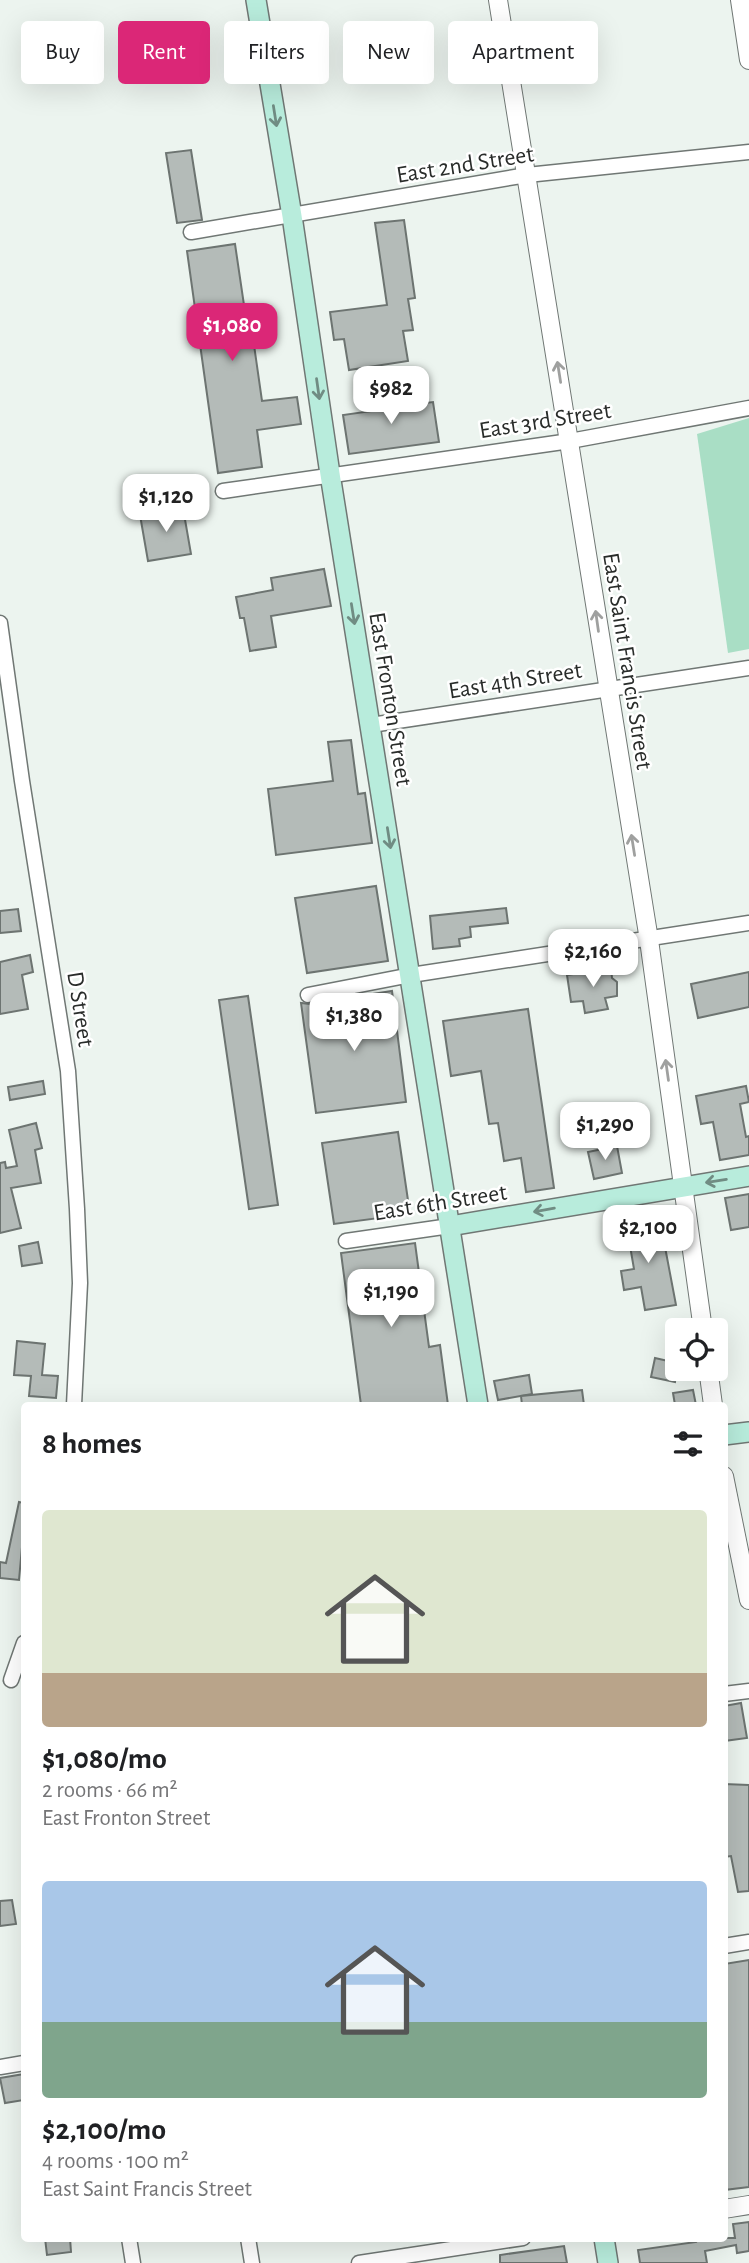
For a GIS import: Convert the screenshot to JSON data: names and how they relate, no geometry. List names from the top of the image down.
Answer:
{
  "streets": {
    "main road": ["East Fronton Street", "East 6th Street"],
    "street": [
      "East 2nd Street",
      "East 3rd Street",
      "East Saint Francis Street",
      "East 4th Street",
      "D Street"
    ]
  },
  "crossings": [
    ["East 2nd Street", "East Saint Francis Street"],
    ["East 2nd Street", "East Fronton Street"],
    ["East 3rd Street", "East Saint Francis Street"],
    ["East 3rd Street", "East Fronton Street"],
    ["East Saint Francis Street", "East 4th Street"],
    ["East Saint Francis Street", "East 6th Street"],
    ["East 4th Street", "East Fronton Street"],
    ["East Fronton Street", "East 6th Street"]
  ],
  "one_way": ["East Saint Francis Street", "East Fronton Street", "East 6th Street"],
  "page": {
    "chip": [
      "Buy",
      "Rent",
      "Filters",
      "New",
      "Apartment"
    ],
    "price": [
      "$1,080",
      "$982",
      "$1,120",
      "$2,160",
      "$1,380",
      "$1,290",
      "$2,100",
      "$1,190"
    ],
    "heading": "8 homes",
    "list": [
      {
        "name": "$1,080/mo",
        "note": "2 rooms · 66 m² · East Fronton Street"
      },
      {
        "name": "$2,100/mo",
        "note": "4 rooms · 100 m² · East Saint Francis Street"
      }
    ]
  }
}
